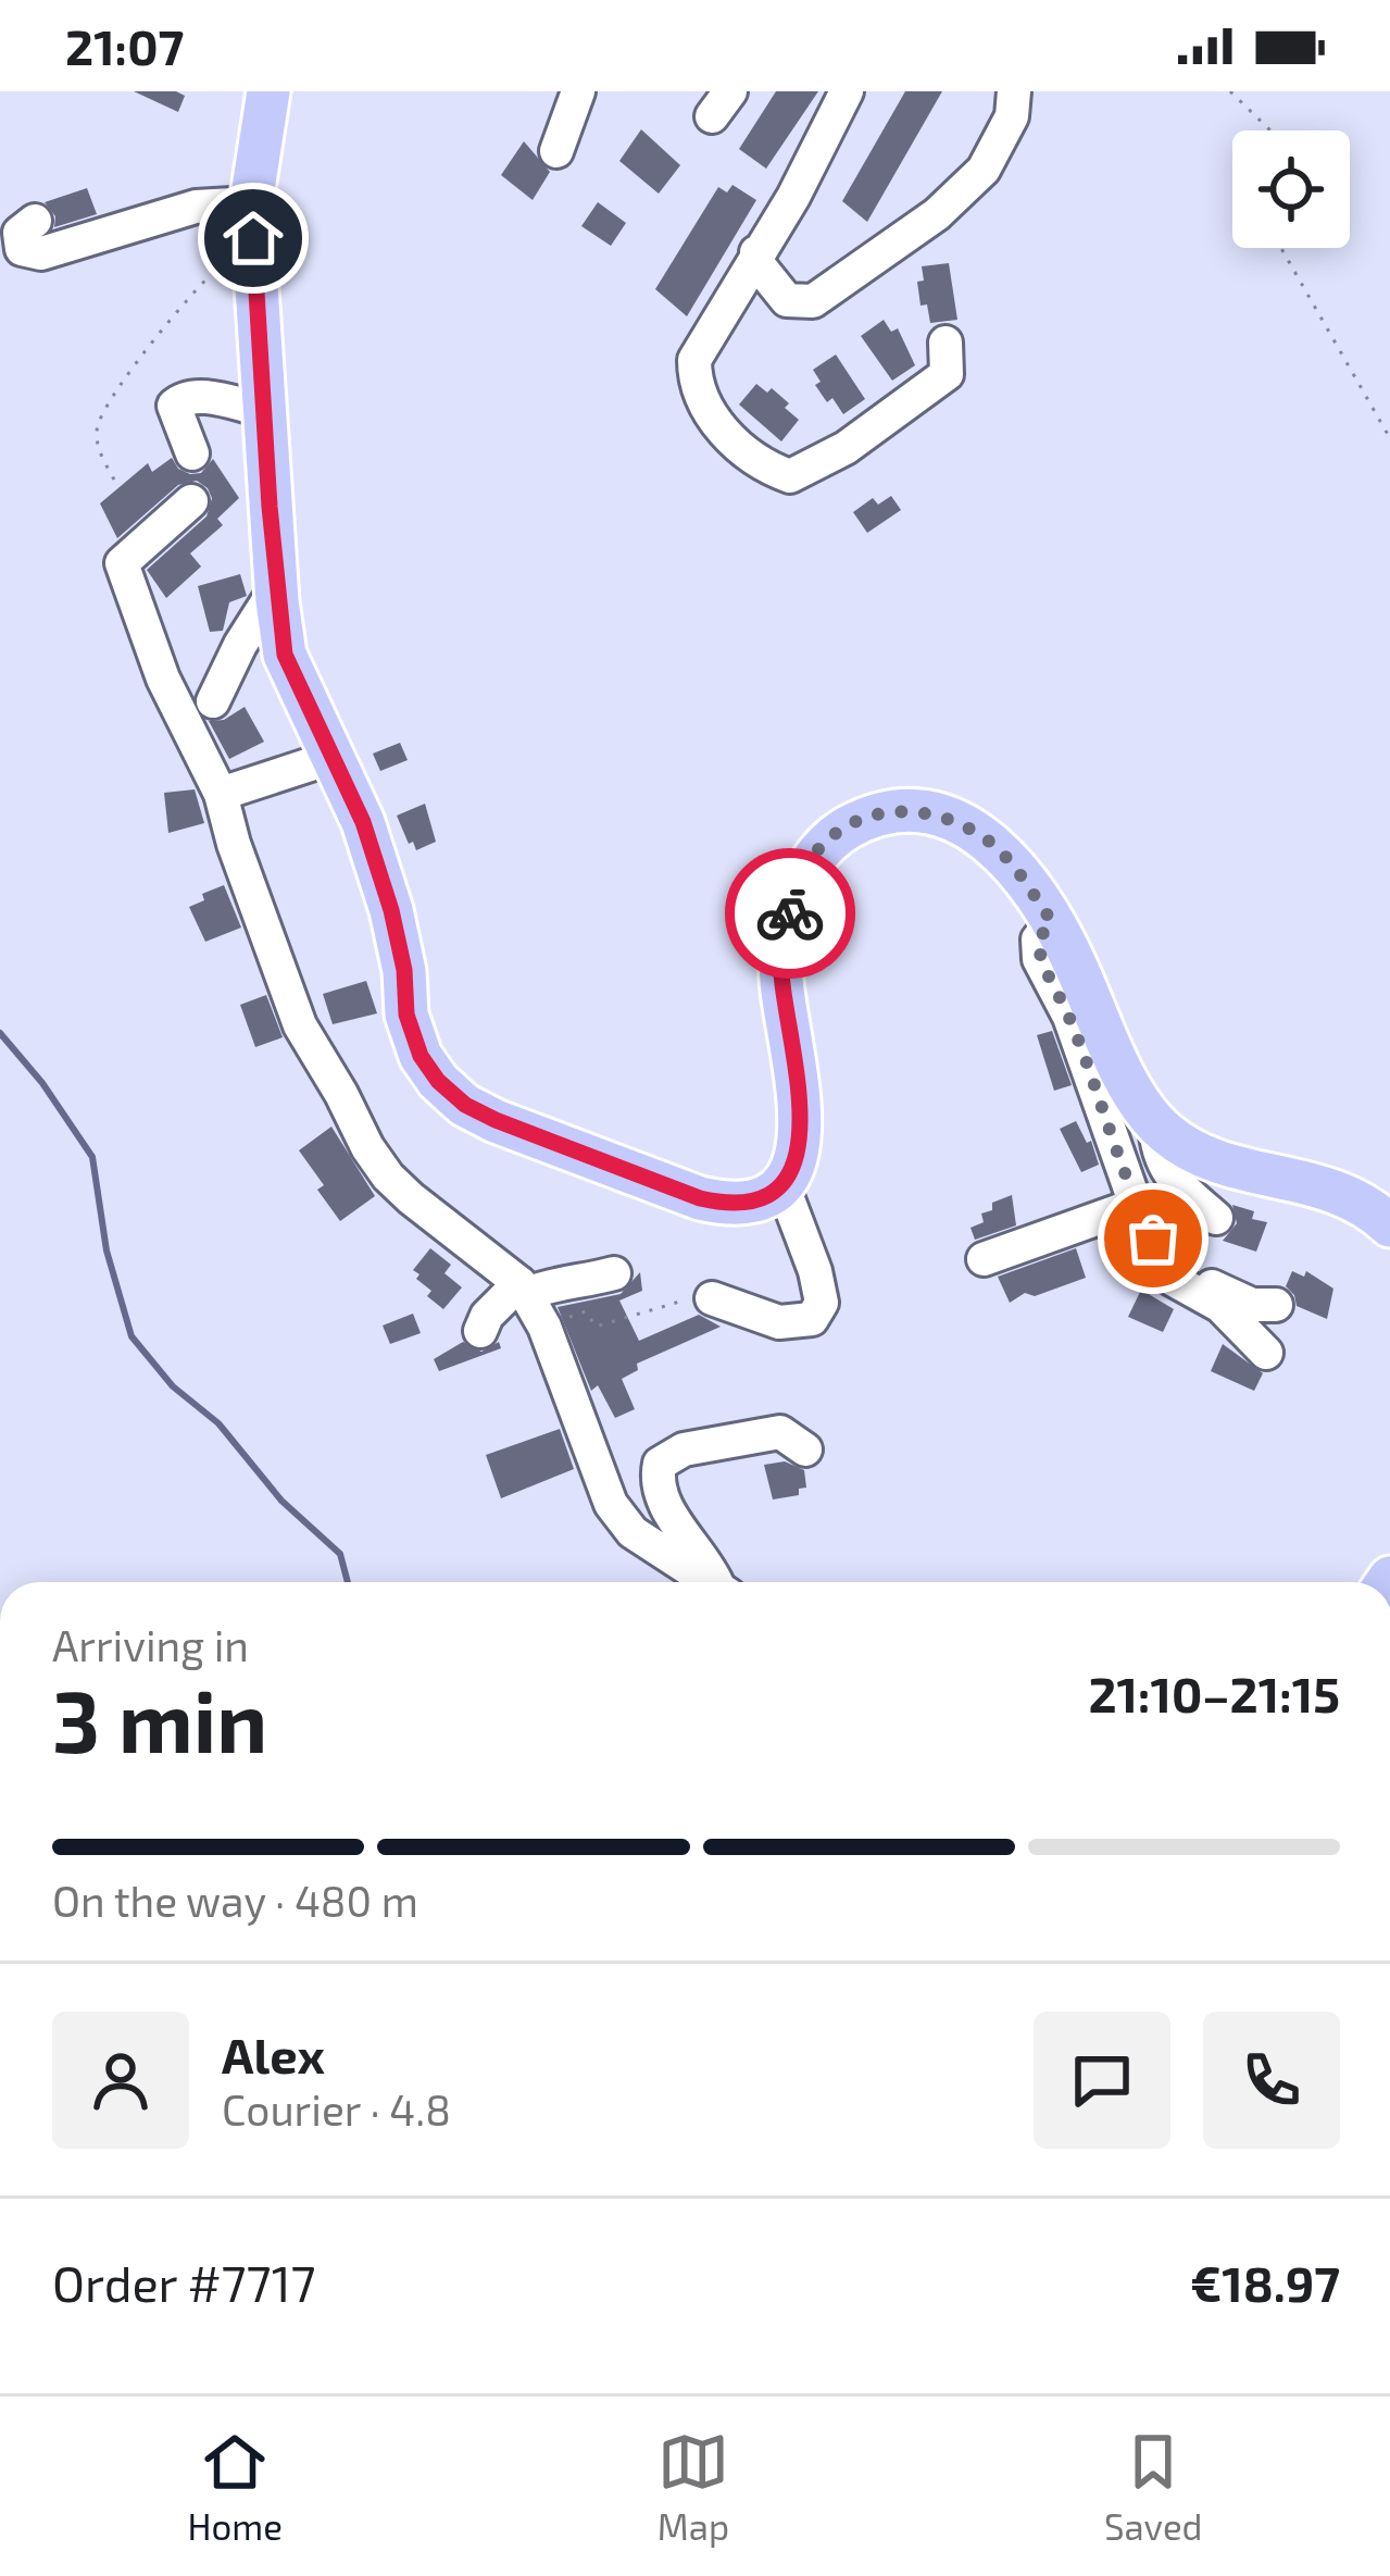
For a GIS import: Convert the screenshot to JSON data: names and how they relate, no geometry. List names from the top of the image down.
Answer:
{
  "page": {
    "status": "21:07",
    "heading": ["3 min", "Arriving in", "21:10–21:15"],
    "panel": [
      "Alex",
      "Courier · 4.8",
      "Order #7717",
      "€18.97"
    ],
    "bar": "On the way · 480 m",
    "tabs": ["Home", "Map", "Saved"]
  }
}
